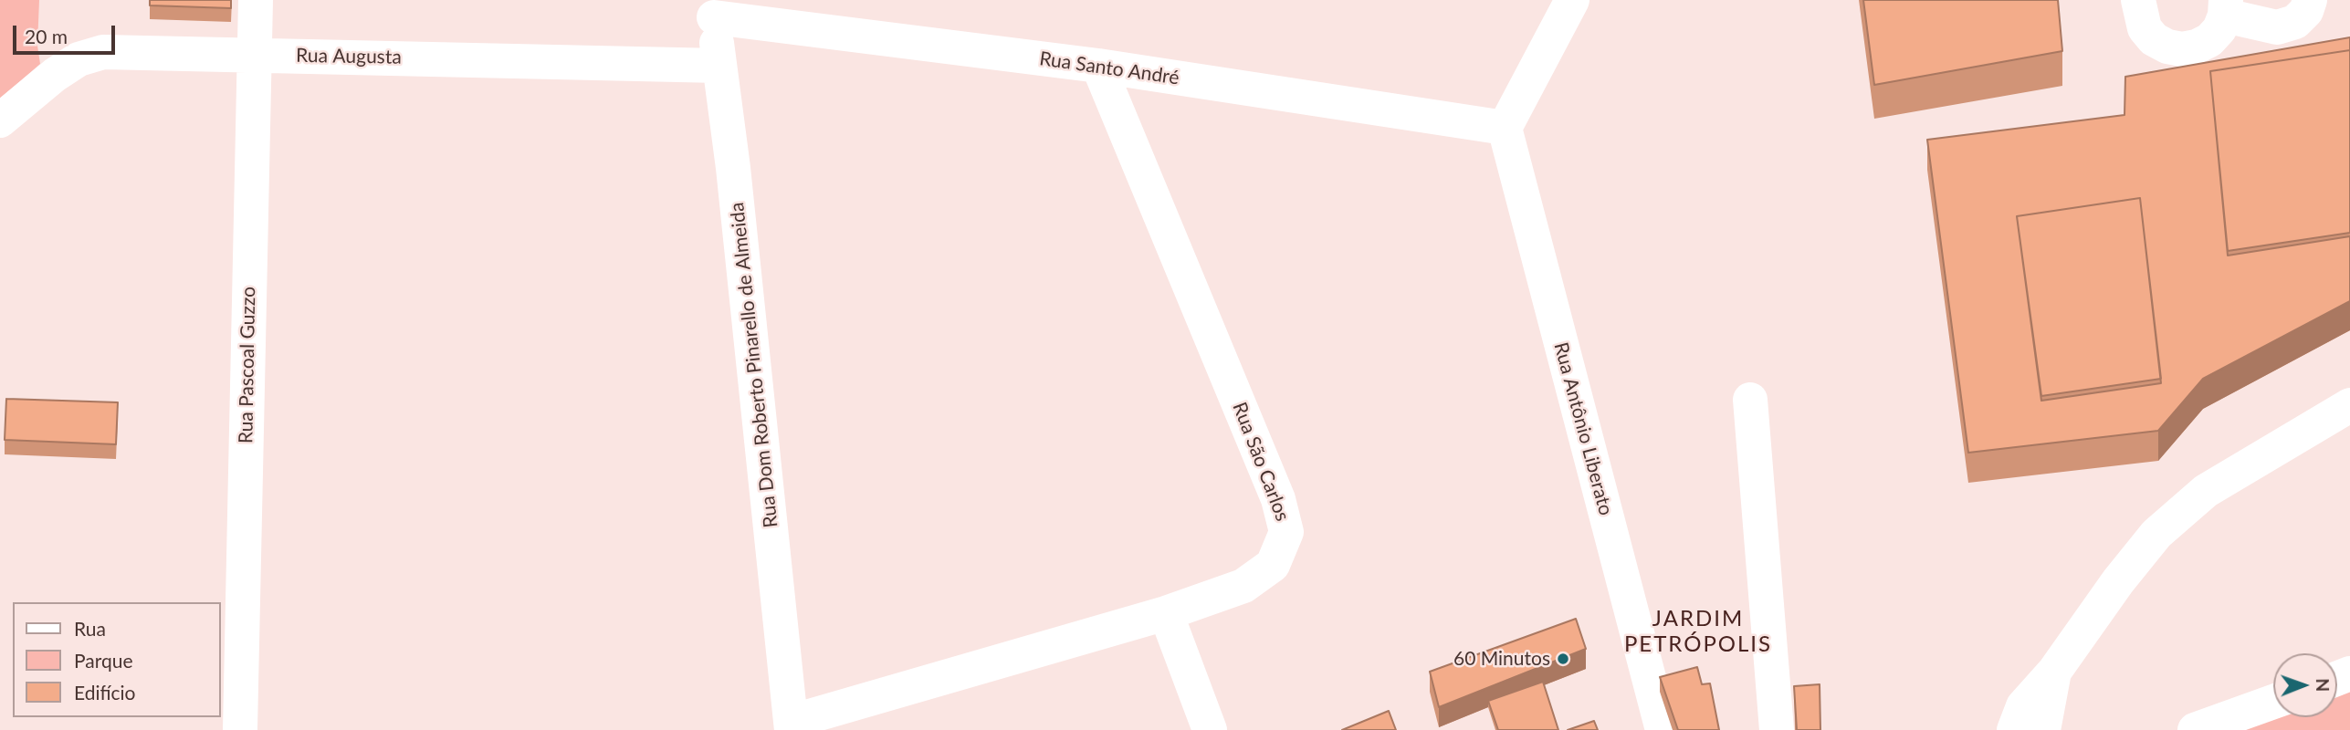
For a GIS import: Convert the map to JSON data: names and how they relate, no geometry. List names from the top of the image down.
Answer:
{
  "streets": {
    "street": [
      "Rua Augusta",
      "Rua Santo André",
      "Rua Pascoal Guzzo",
      "Rua Dom Roberto Pinarello de Almeida",
      "Rua Antônio Liberato",
      "Rua São Carlos"
    ]
  },
  "crossings": [
    ["Rua Augusta", "Rua Pascoal Guzzo"],
    ["Rua Augusta", "Rua Dom Roberto Pinarello de Almeida"],
    ["Rua Santo André", "Rua Dom Roberto Pinarello de Almeida"],
    ["Rua Santo André", "Rua Antônio Liberato"],
    ["Rua Santo André", "Rua São Carlos"],
    ["Rua Dom Roberto Pinarello de Almeida", "Rua São Carlos"]
  ],
  "districts": ["JARDIM PETRÓPOLIS"],
  "places": ["60 Minutos"],
  "legend": ["Rua", "Parque", "Edifício"],
  "scale_bar": "20 m",
  "north": "right"
}
